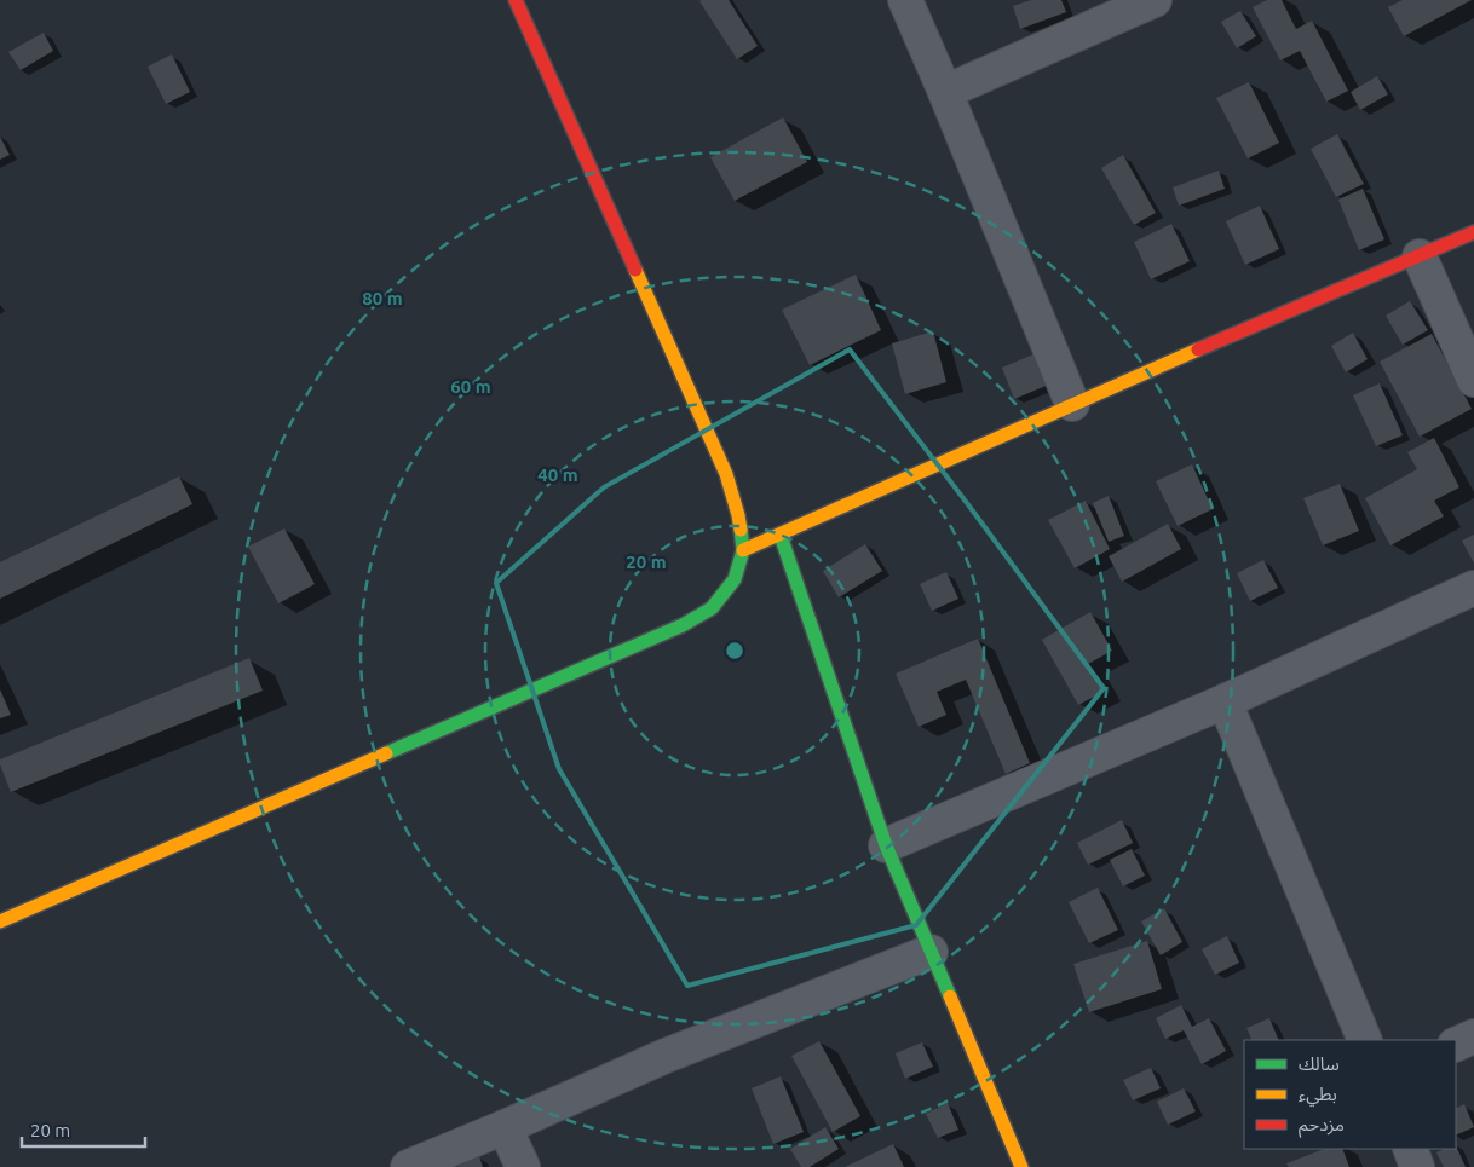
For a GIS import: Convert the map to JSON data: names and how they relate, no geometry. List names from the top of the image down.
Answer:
{
  "legend": ["سالك", "بطيء", "مزدحم"],
  "scale_bar": "20 m",
  "rings": [
    "80 m",
    "60 m",
    "40 m",
    "20 m"
  ]
}
